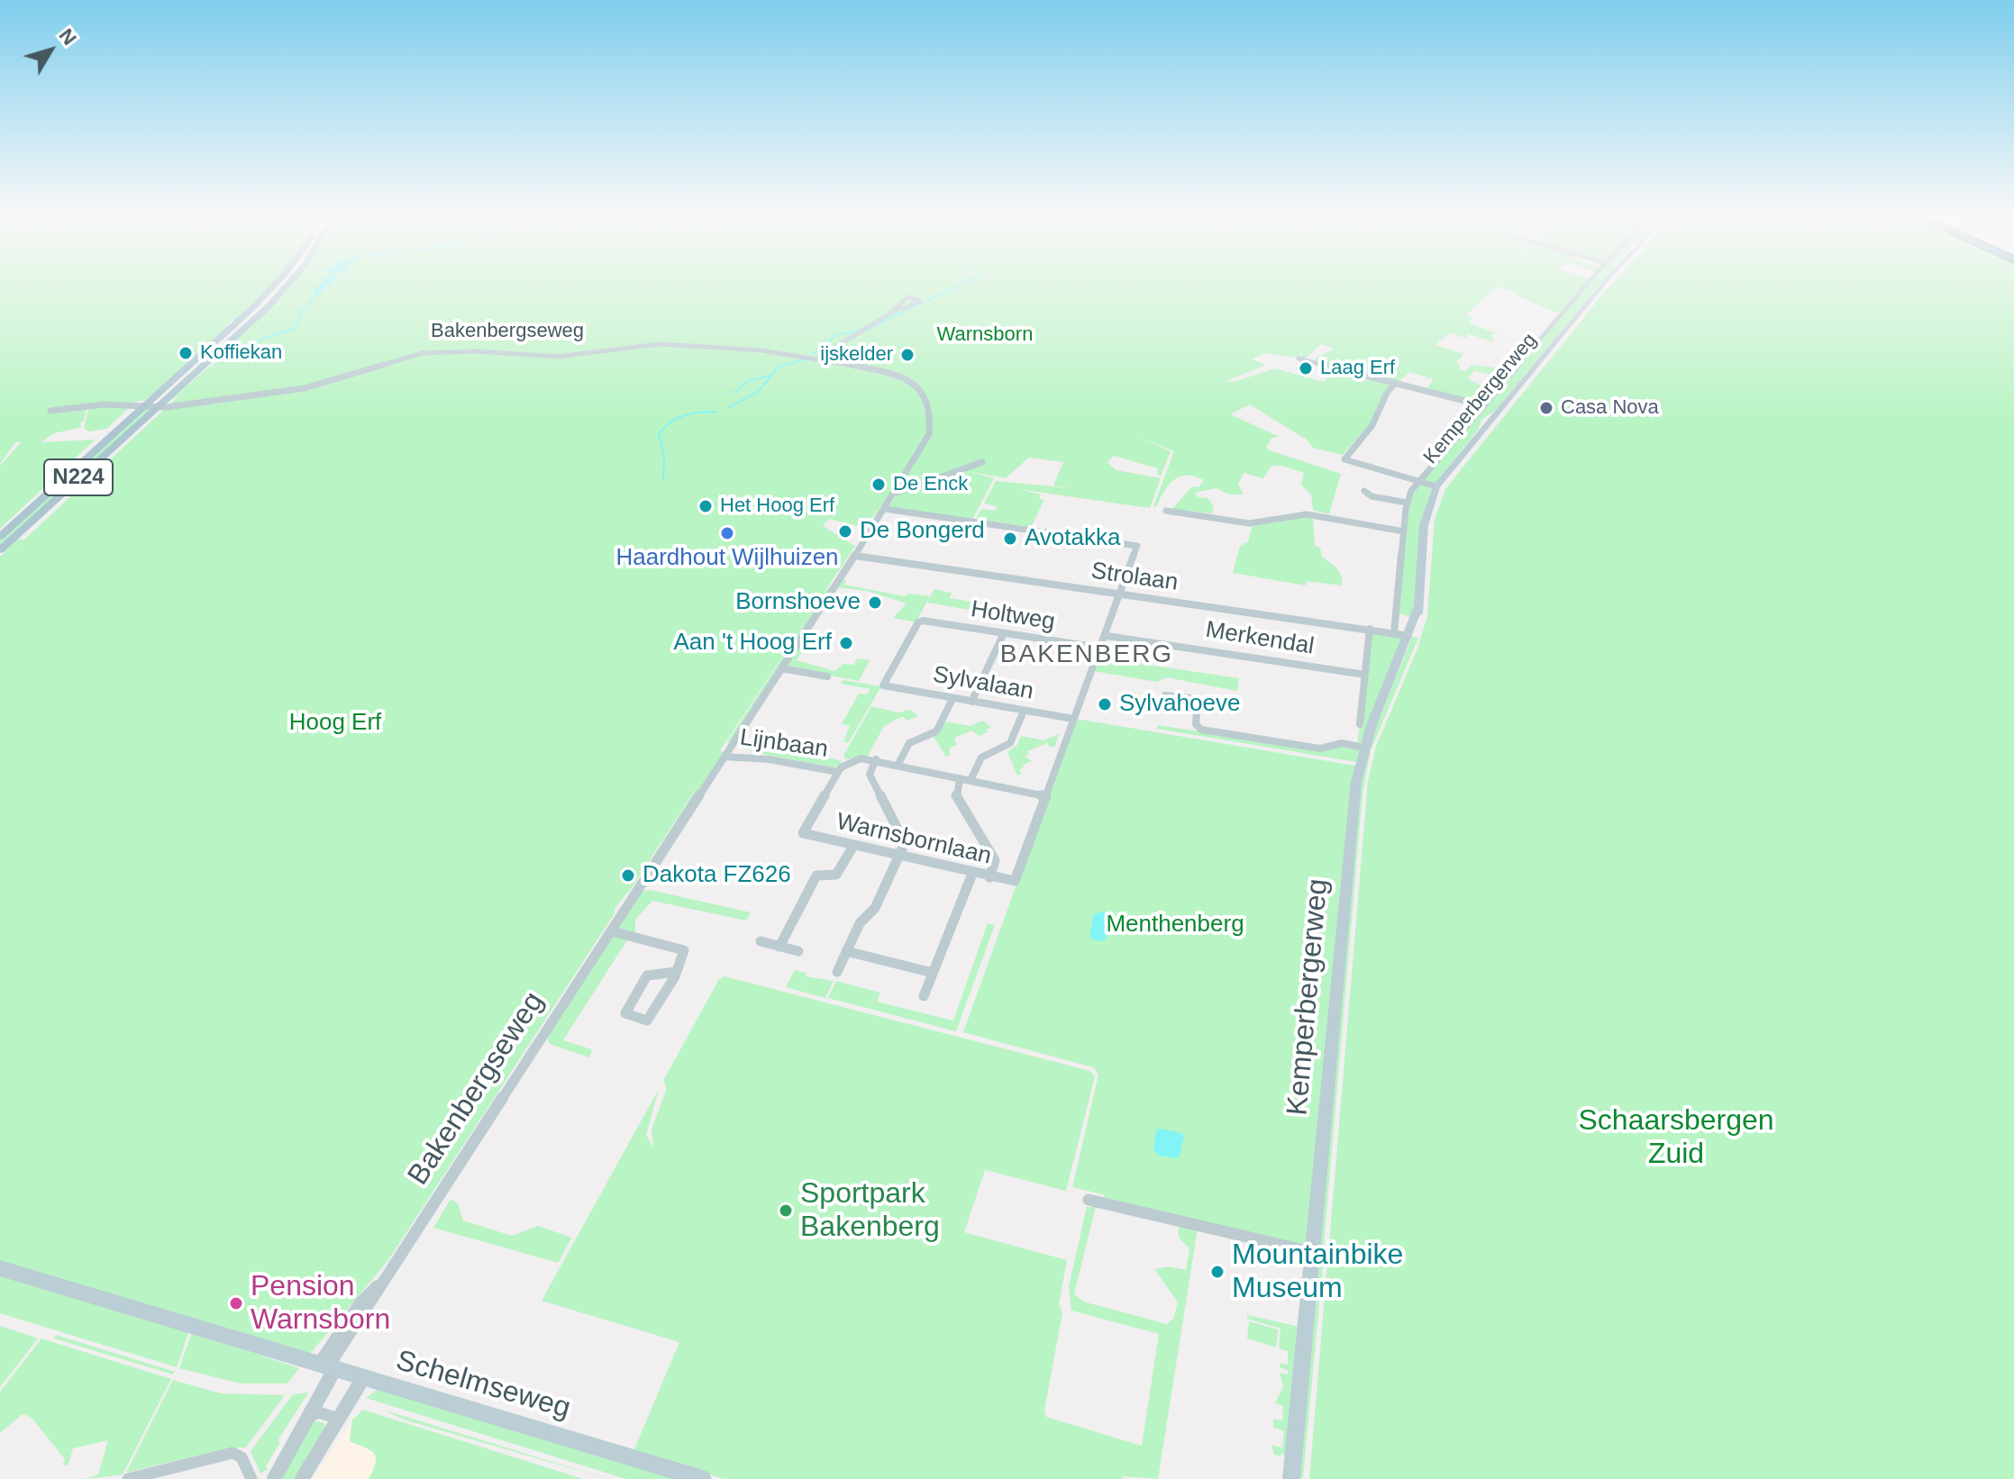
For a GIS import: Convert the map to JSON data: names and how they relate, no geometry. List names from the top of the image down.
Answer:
{
  "streets": {
    "main road": ["Kemperbergerweg", "N224", "Schelmseweg"],
    "street": [
      "Bakenbergseweg",
      "Strolaan",
      "Holtweg",
      "Merkendal",
      "Sylvalaan",
      "Lijnbaan",
      "Warnsbornlaan"
    ]
  },
  "crossings": [
    ["Bakenbergseweg", "N224"],
    ["Bakenbergseweg", "Strolaan"],
    ["Bakenbergseweg", "Lijnbaan"],
    ["Bakenbergseweg", "Schelmseweg"],
    ["Kemperbergerweg", "Strolaan"],
    ["Holtweg", "Sylvalaan"],
    ["Lijnbaan", "Warnsbornlaan"]
  ],
  "districts": ["BAKENBERG"],
  "parks": [
    "Warnsborn",
    "Hoog Erf",
    "Menthenberg",
    "Schaarsbergen Zuid"
  ],
  "places": [
    "Koffiekan",
    "ijskelder",
    "Laag Erf",
    "Casa Nova",
    "De Enck",
    "Het Hoog Erf",
    "De Bongerd",
    "Haardhout Wijlhuizen",
    "Avotakka",
    "Bornshoeve",
    "Aan 't Hoog Erf",
    "Sylvahoeve",
    "Dakota FZ626",
    "Sportpark Bakenberg",
    "Mountainbike Museum",
    "Pension Warnsborn"
  ],
  "north": "top right"
}
